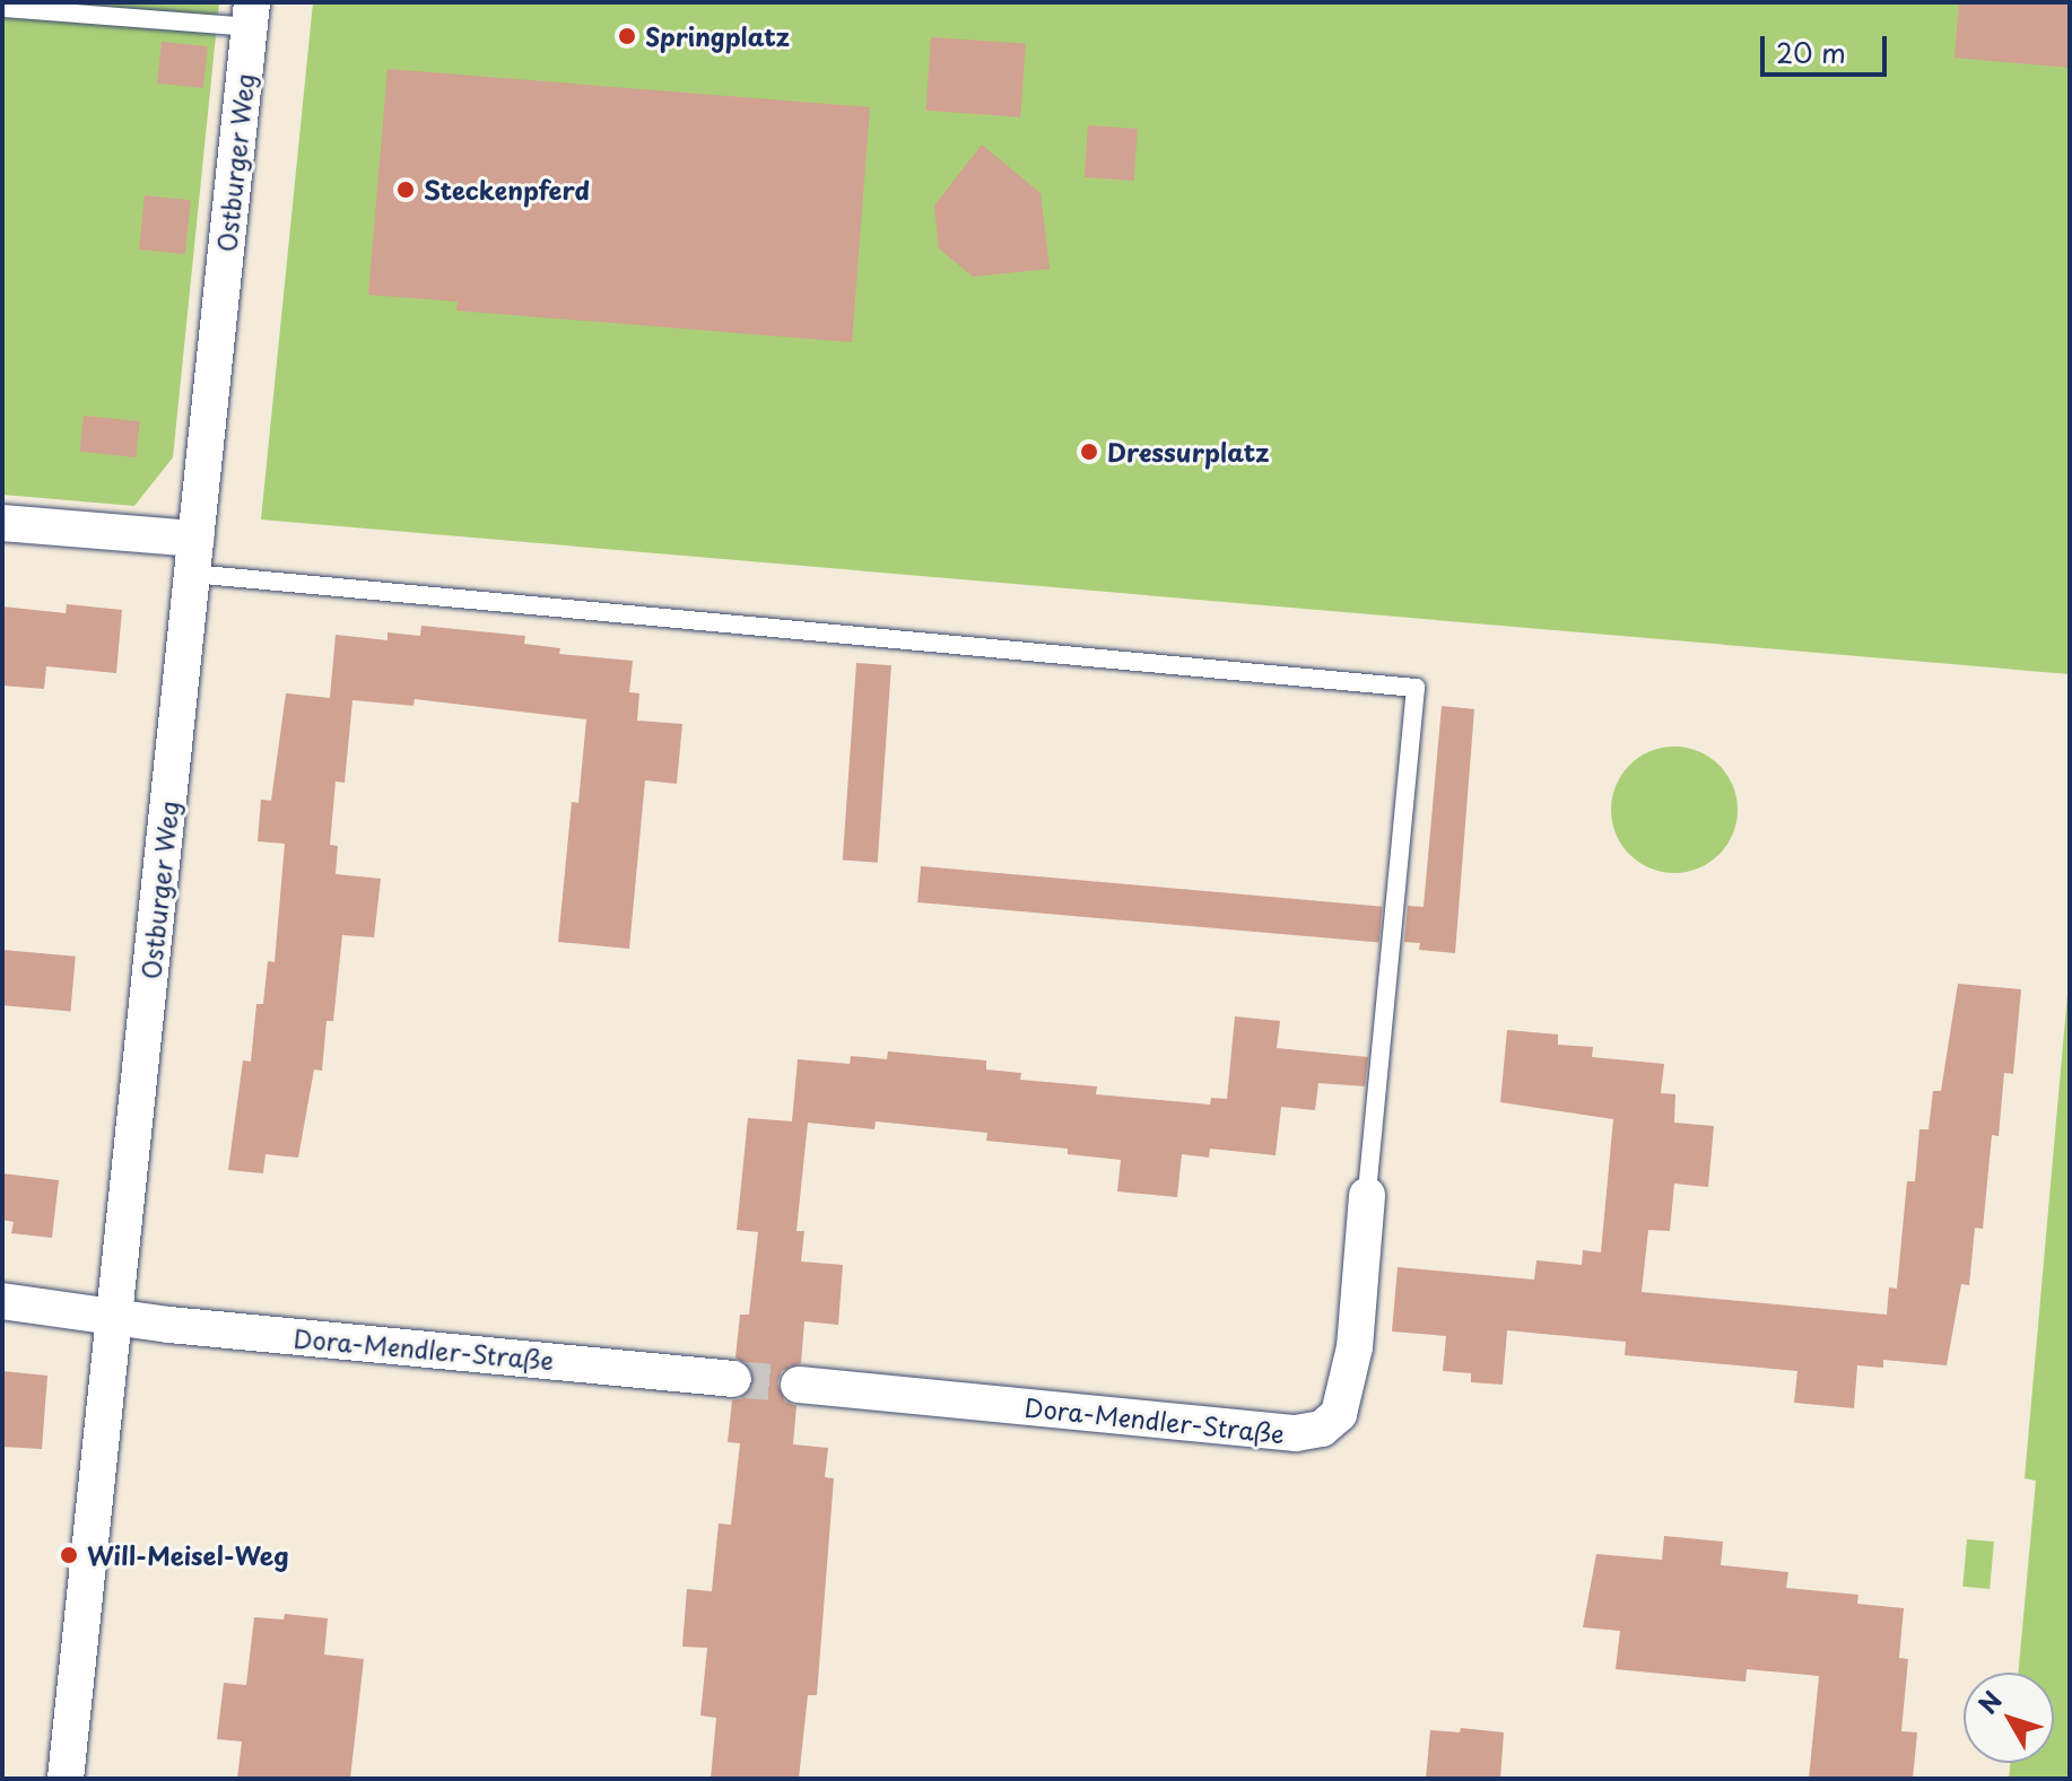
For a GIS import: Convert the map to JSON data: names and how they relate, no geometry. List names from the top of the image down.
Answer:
{
  "streets": {
    "street": ["Ostburger Weg", "Dora-Mendler-Straße"]
  },
  "crossings": [
    ["Ostburger Weg", "Dora-Mendler-Straße"]
  ],
  "places": [
    "Springplatz",
    "Steckenpferd",
    "Dressurplatz",
    "Will-Meisel-Weg"
  ],
  "scale_bar": "20 m",
  "north": "top left"
}
